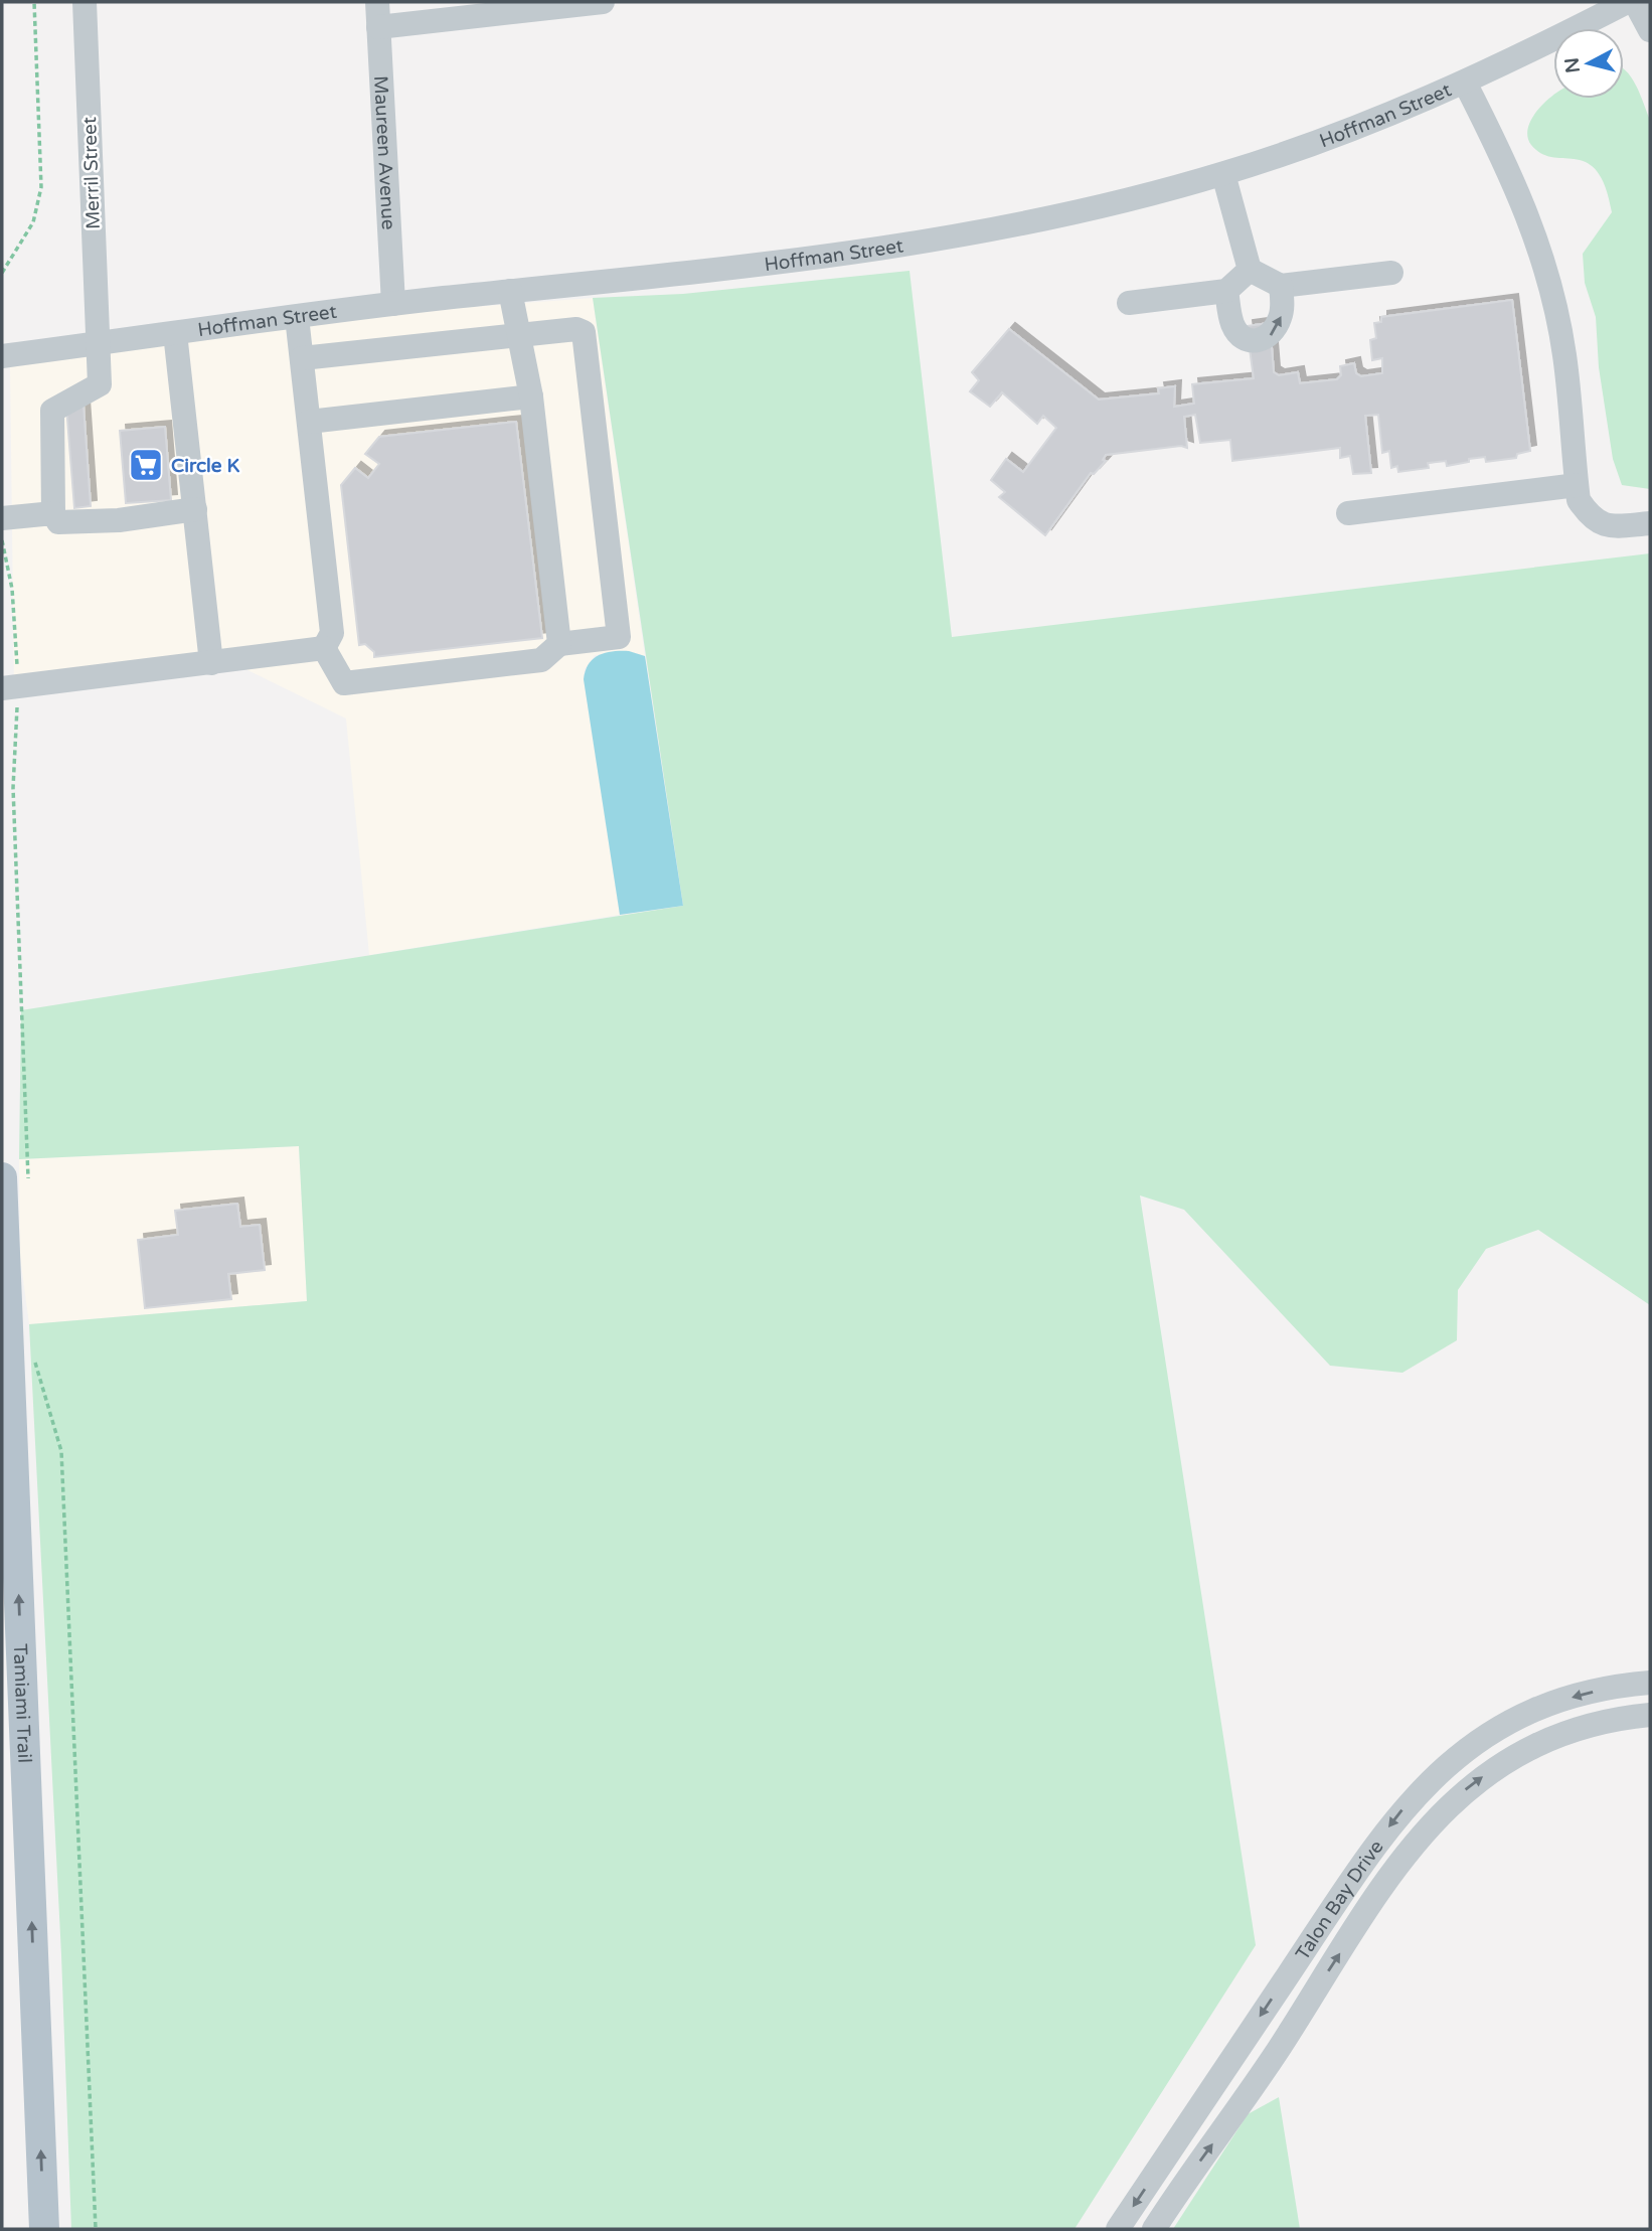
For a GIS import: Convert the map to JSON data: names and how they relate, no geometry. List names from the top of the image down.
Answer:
{
  "streets": {
    "main road": ["Tamiami Trail"],
    "street": [
      "Hoffman Street",
      "Maureen Avenue",
      "Merril Street",
      "Talon Bay Drive"
    ]
  },
  "crossings": [
    ["Hoffman Street", "Maureen Avenue"],
    ["Hoffman Street", "Merril Street"]
  ],
  "one_way": ["Tamiami Trail"],
  "places": {
    "supermarket": ["Circle K"]
  },
  "north": "left"
}
